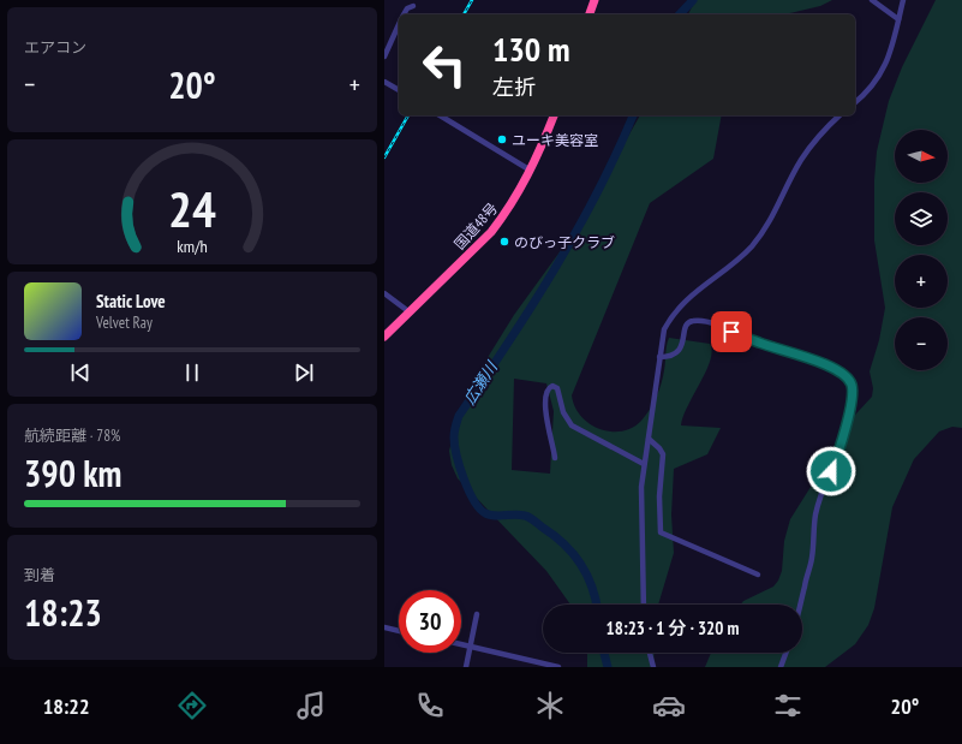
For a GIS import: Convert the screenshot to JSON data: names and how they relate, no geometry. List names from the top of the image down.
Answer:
{
  "streets": {
    "highway": ["国道48号"]
  },
  "water": ["広瀬川"],
  "places": ["ユーキ美容室", "のびっ子クラブ"],
  "north": "right",
  "page": {
    "tile": [
      "エアコン",
      ["航続距離 · 78%", "390 km"],
      ["到着", "18:23"]
    ],
    "turn": ["130 m", "左折"],
    "heat": ["−", "20°", "+"],
    "map_buttons": ["+", "−"],
    "song": ["Static Love", "Velvet Ray"],
    "limit": "30",
    "trip": "18:23 · 1 分 · 320 m",
    "tabs": ["18:22", "20°"],
    "gauge": ["24", "km/h"]
  }
}
